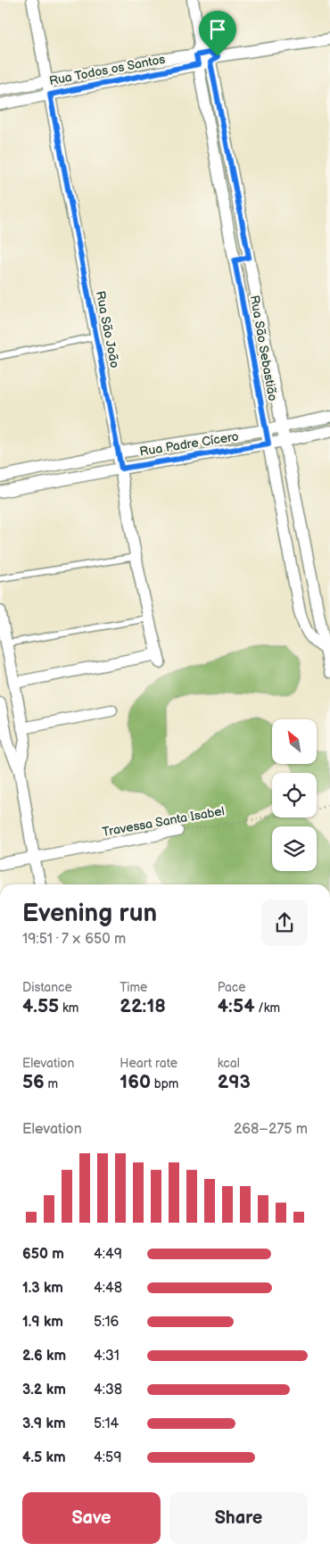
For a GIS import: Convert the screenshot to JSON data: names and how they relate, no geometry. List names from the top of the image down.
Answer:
{
  "streets": {
    "street": [
      "Rua Todos os Santos",
      "Rua São João",
      "Rua São Sebastião",
      "Rua Padre Cícero",
      "Travessa Santa Isabel"
    ]
  },
  "crossings": [
    ["Rua Todos os Santos", "Rua São João"],
    ["Rua Todos os Santos", "Rua São Sebastião"],
    ["Rua São João", "Rua Padre Cícero"],
    ["Rua São Sebastião", "Rua Padre Cícero"]
  ],
  "north": "top left",
  "page": {
    "heading": ["Evening run", "19:51 · 7 × 650 m"],
    "stats": [
      ["Distance", "4.55 km"],
      ["Time", "22:18"],
      ["Pace", "4:54 /km"],
      ["Elevation", "56 m"],
      ["Heart rate", "160 bpm"],
      ["kcal", "293"]
    ],
    "chart": ["Elevation", "268–275 m"],
    "list": [
      {
        "name": "650 m",
        "note": "4:49"
      },
      {
        "name": "1.3 km",
        "note": "4:48"
      },
      {
        "name": "1.9 km",
        "note": "5:16"
      },
      {
        "name": "2.6 km",
        "note": "4:31"
      },
      {
        "name": "3.2 km",
        "note": "4:38"
      },
      {
        "name": "3.9 km",
        "note": "5:14"
      },
      {
        "name": "4.5 km",
        "note": "4:59"
      }
    ],
    "buttons": ["Save", "Share"]
  }
}
